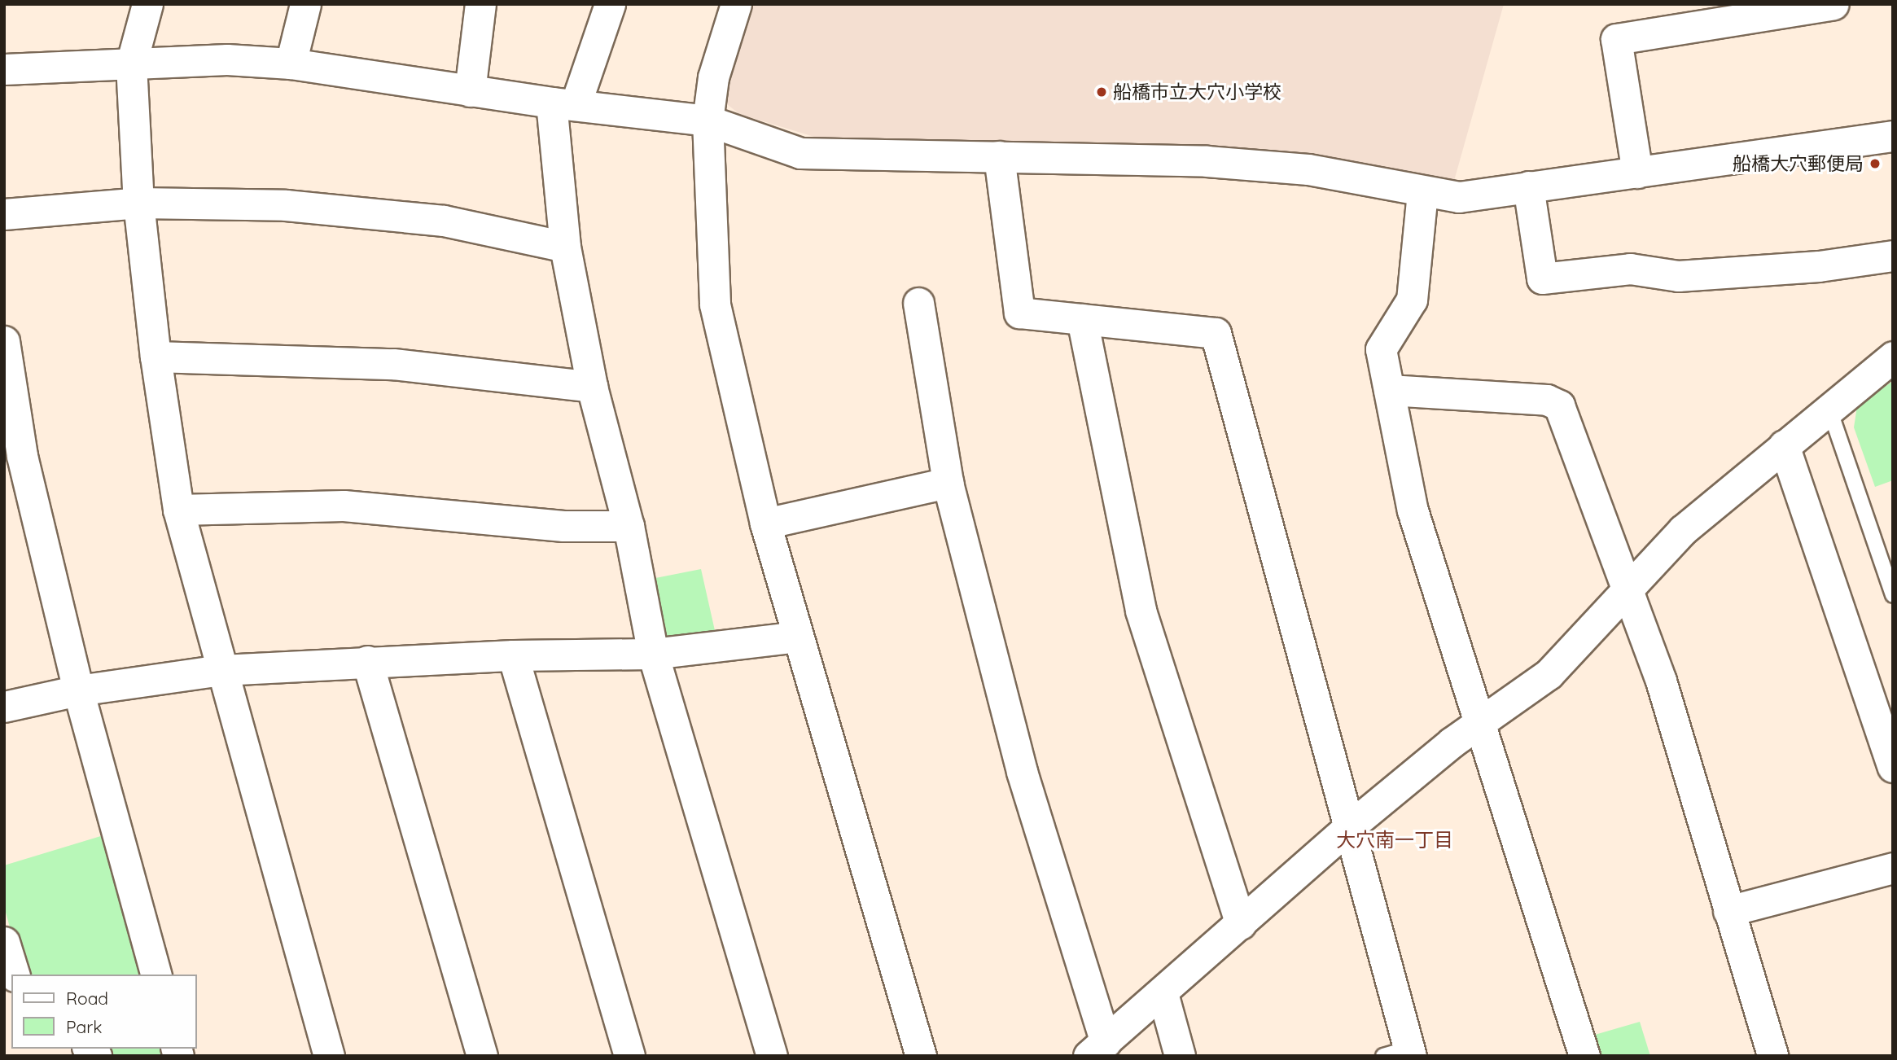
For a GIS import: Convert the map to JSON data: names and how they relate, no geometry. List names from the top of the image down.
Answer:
{
  "districts": ["大穴南一丁目"],
  "places": ["船橋市立大穴小学校", "船橋大穴郵便局"],
  "legend": ["Road", "Park"]
}
